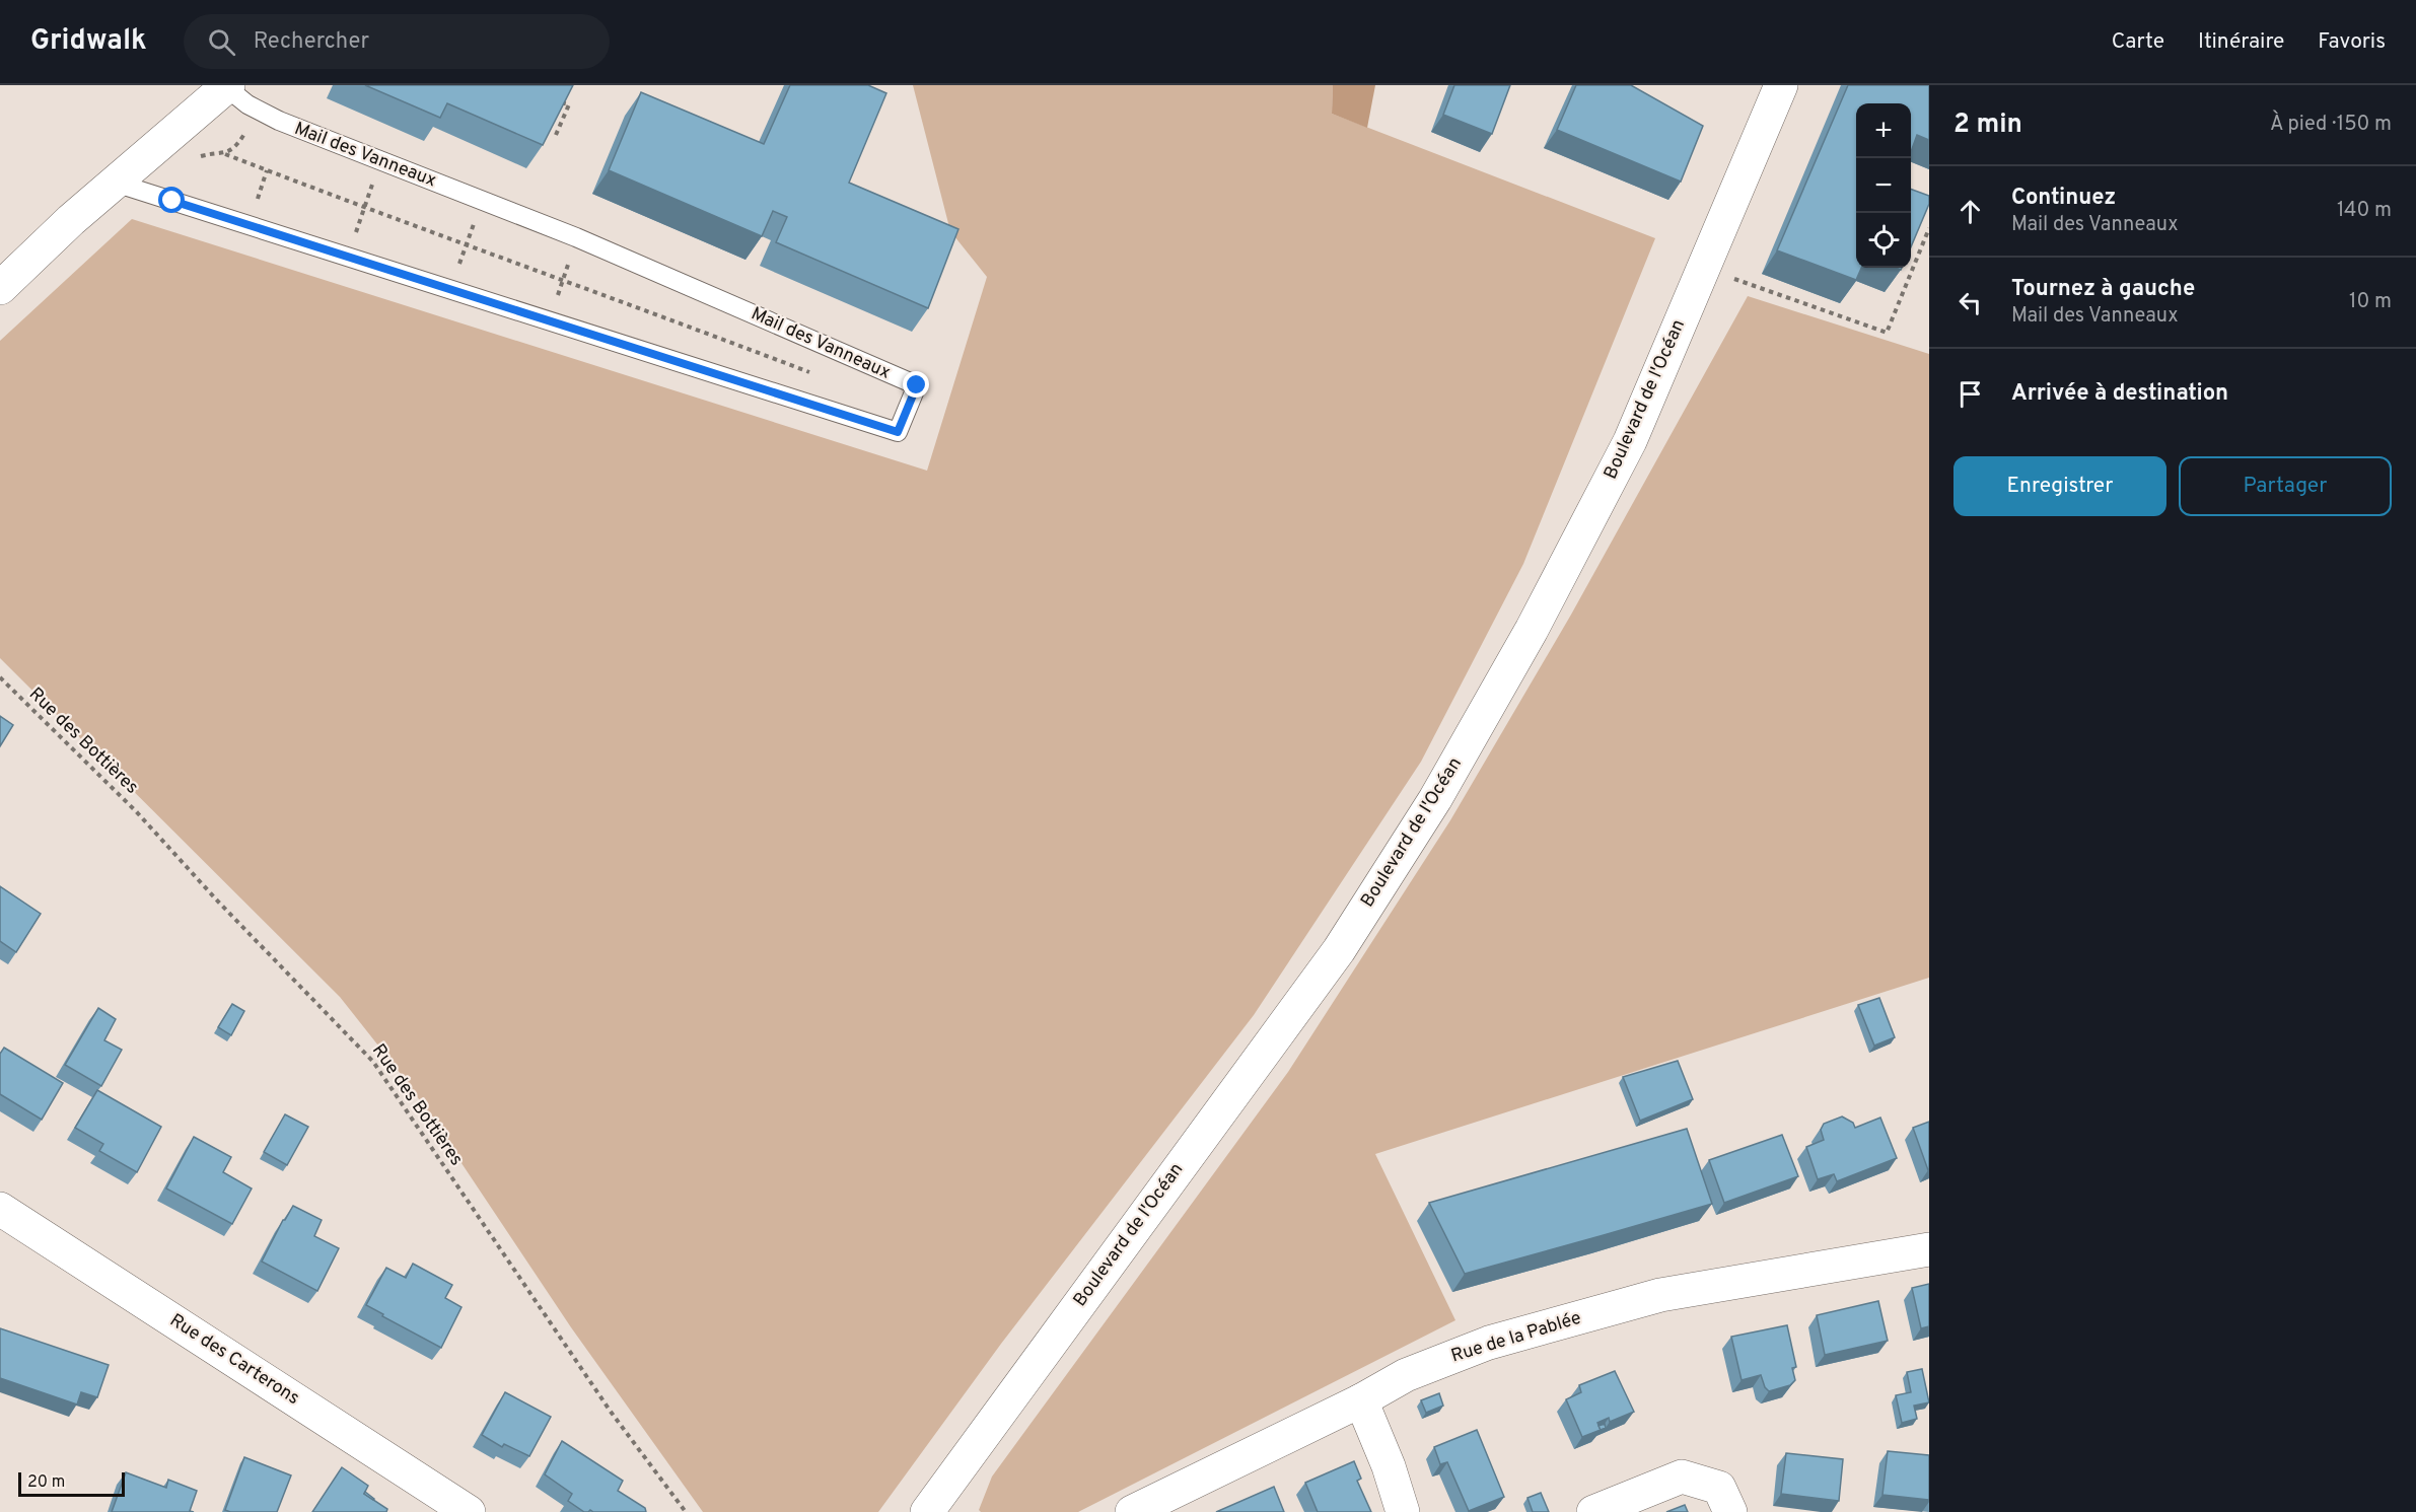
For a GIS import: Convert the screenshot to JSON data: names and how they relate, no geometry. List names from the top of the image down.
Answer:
{
  "streets": {
    "street": ["Boulevard de l'Océan", "Rue de la Pablée", "Rue des Carterons"],
    "lane": ["Mail des Vanneaux"],
    "path": ["Rue des Bottières"]
  },
  "scale_bar": "20 m",
  "page": {
    "header": "Gridwalk",
    "search": "Rechercher",
    "nav": ["Carte", "Itinéraire", "Favoris"],
    "heading": ["2 min", "À pied · 150 m"],
    "map_buttons": ["+", "−"],
    "list": [
      ["Continuez", "Mail des Vanneaux", "140 m"],
      ["Tournez à gauche", "Mail des Vanneaux", "10 m"],
      "Arrivée à destination"
    ],
    "buttons": ["Enregistrer", "Partager"],
    "scale": "20 m"
  }
}
